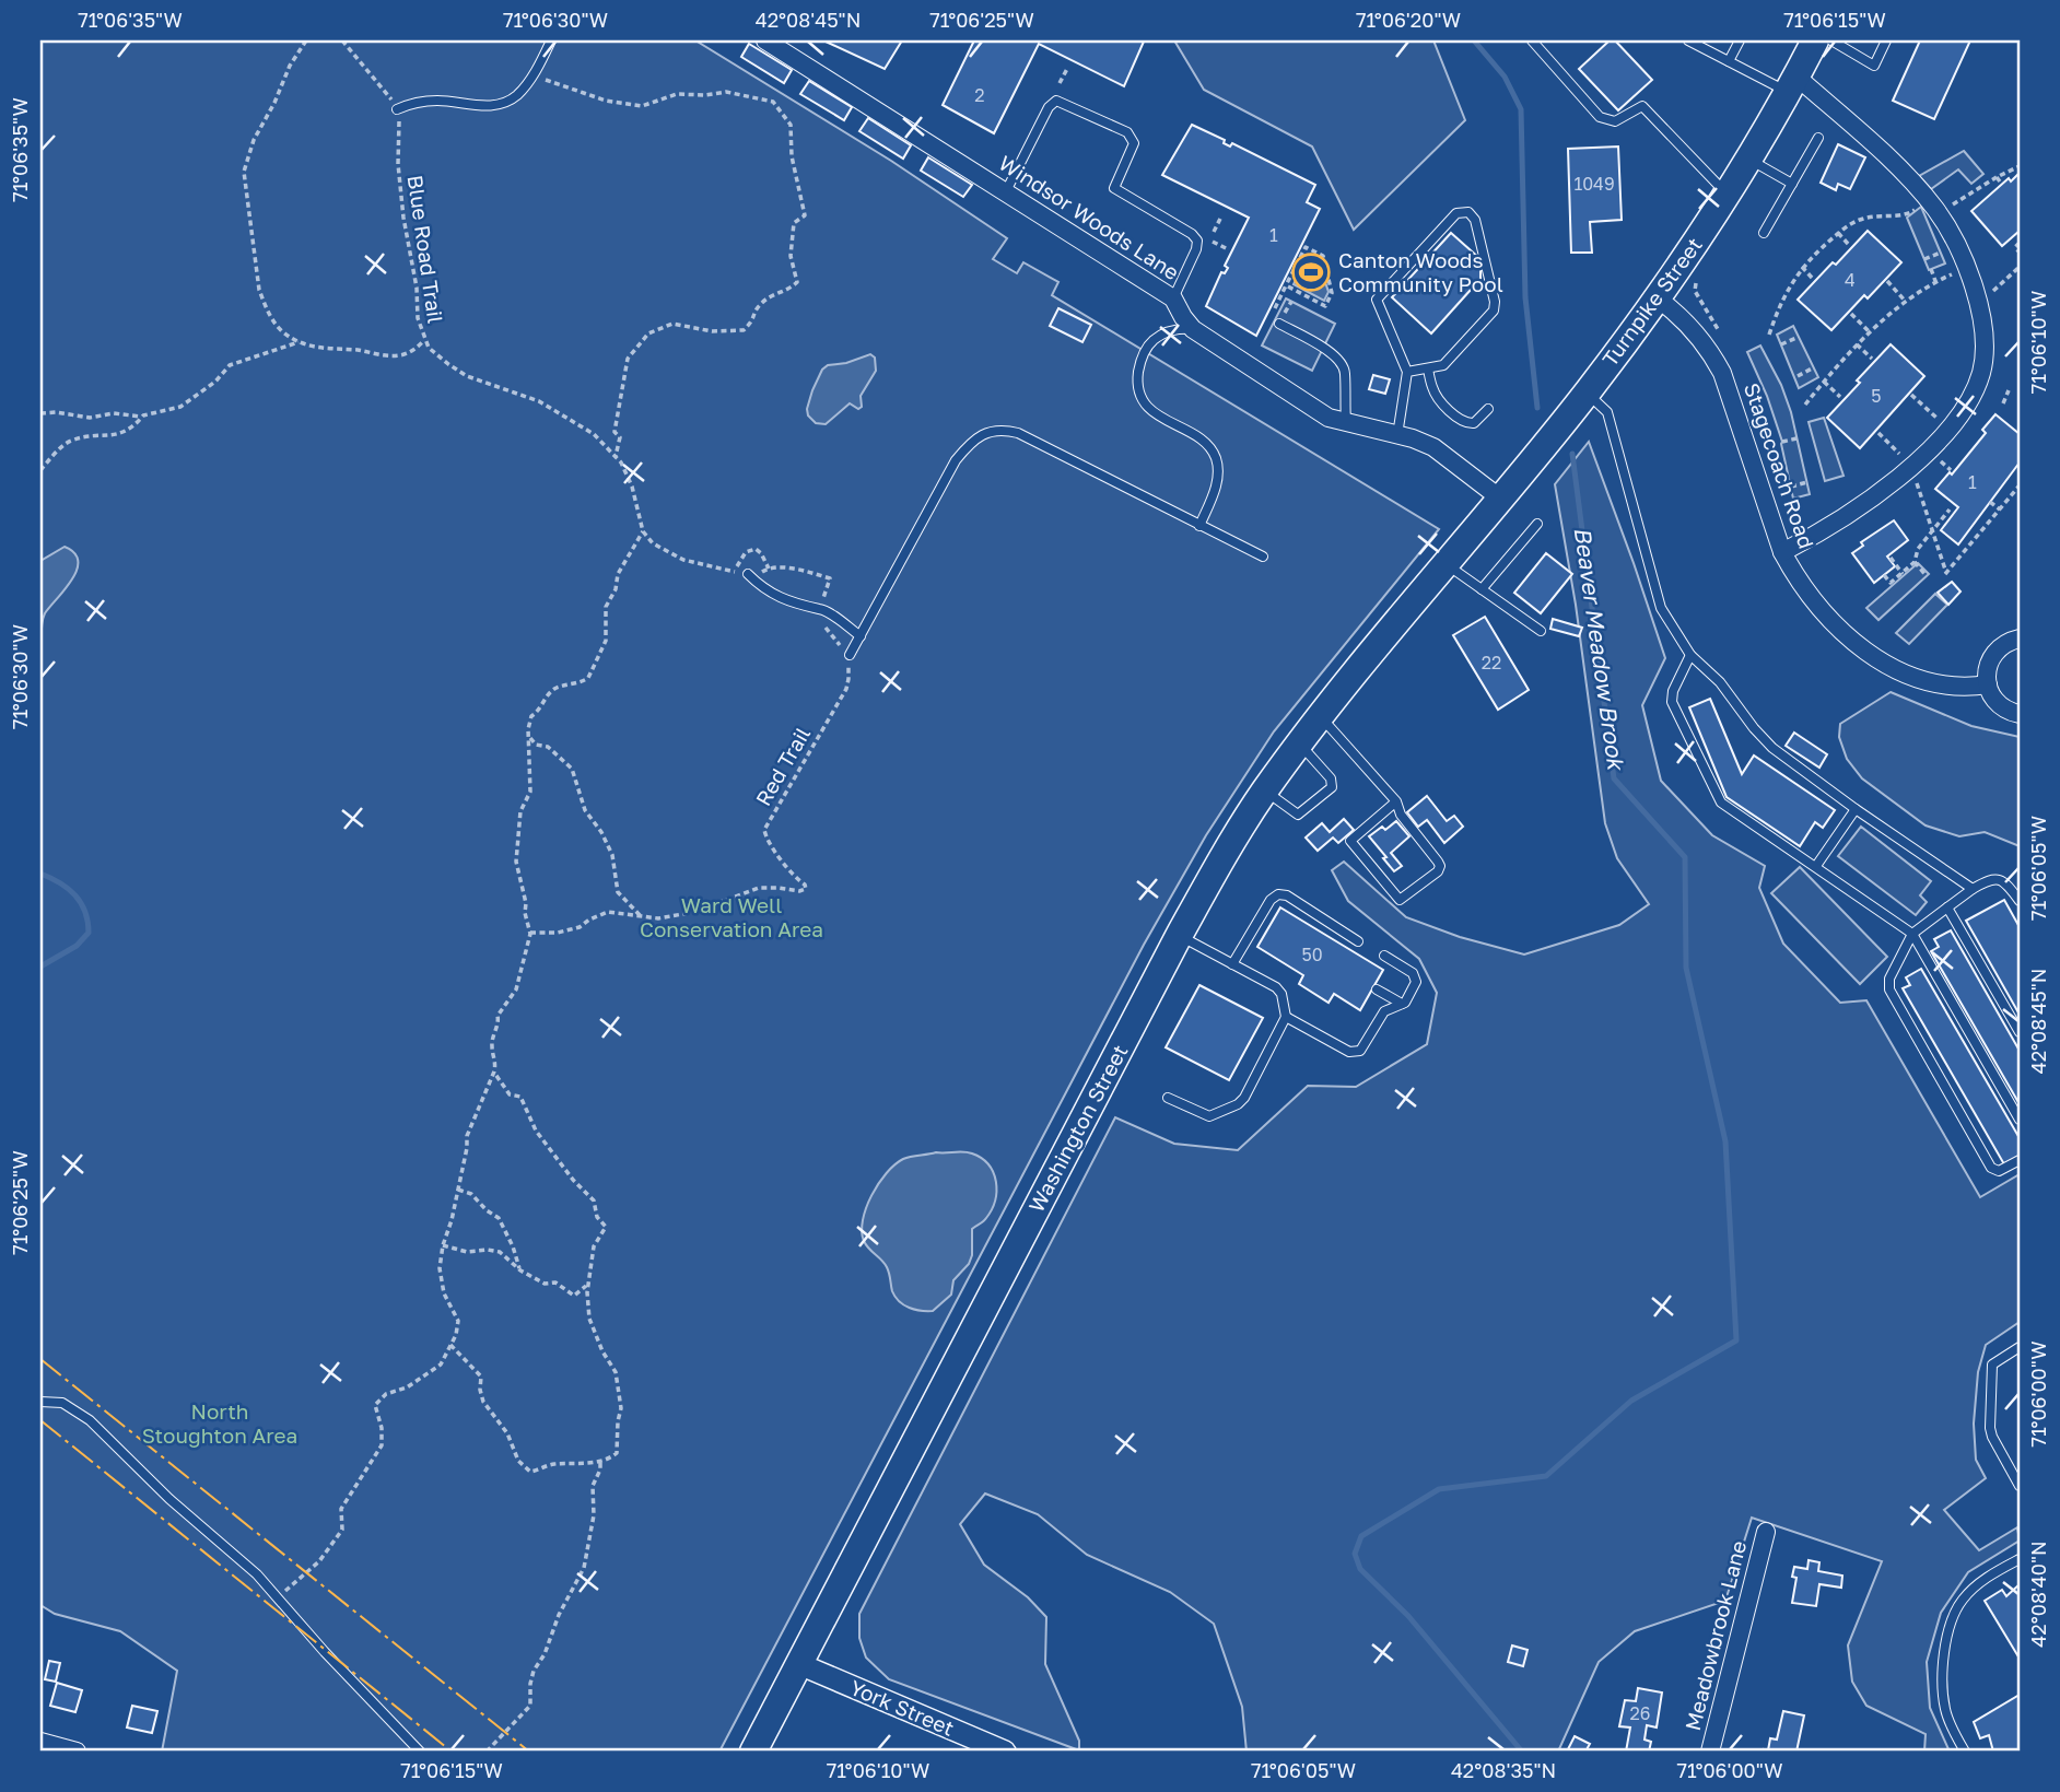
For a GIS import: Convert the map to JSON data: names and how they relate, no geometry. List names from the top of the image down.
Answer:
{
  "streets": {
    "main road": ["Turnpike Street", "Washington Street"],
    "street": [
      "Windsor Woods Lane",
      "Stagecoach Road",
      "Meadowbrook Lane",
      "York Street"
    ],
    "path": ["Blue Road Trail", "Red Trail"]
  },
  "crossings": [
    ["Windsor Woods Lane", "Turnpike Street"],
    ["Turnpike Street", "Stagecoach Road"],
    ["Turnpike Street", "Washington Street"],
    ["Washington Street", "York Street"]
  ],
  "water": ["Beaver Meadow Brook"],
  "parks": ["Ward Well Conservation Area", "North Stoughton Area"],
  "places": {
    "sports": ["Canton Woods Community Pool"]
  },
  "house_numbers": [
    "2",
    "1049",
    "1",
    "4",
    "5",
    "1",
    "22",
    "50",
    "26"
  ],
  "coordinates": [
    "71°06'35\"W",
    "71°06'30\"W",
    "42°08'45\"N",
    "71°06'25\"W",
    "71°06'20\"W",
    "71°06'15\"W",
    "71°06'10\"W",
    "71°06'05\"W",
    "71°06'00\"W",
    "42°08'40\"N",
    "42°08'35\"N"
  ]
}
